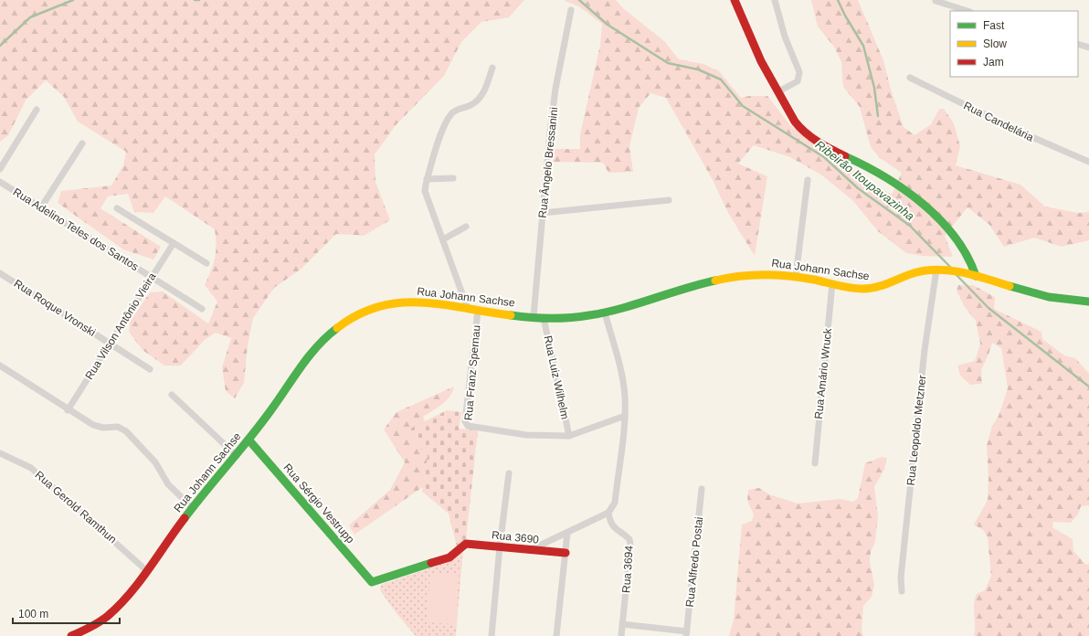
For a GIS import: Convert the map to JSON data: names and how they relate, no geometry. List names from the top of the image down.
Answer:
{
  "streets": {
    "street": [
      "Rua Candelária",
      "Rua Ângelo Bressanini",
      "Rua Adelino Teles dos Santos",
      "Rua Johann Sachse",
      "Rua Roque Vronski",
      "Rua Vilson Antônio Vieira",
      "Rua Franz Spernau",
      "Rua Amário Wruck",
      "Rua Luiz Wilhelm",
      "Rua Leopoldo Metzner",
      "Rua Sérgio Vestrupp",
      "Rua Gerold Ramthun",
      "Rua 3690",
      "Rua Alfredo Postai",
      "Rua 3694"
    ]
  },
  "crossings": [
    ["Rua Ângelo Bressanini", "Rua Johann Sachse"],
    ["Rua Adelino Teles dos Santos", "Rua Vilson Antônio Vieira"],
    ["Rua Johann Sachse", "Rua Franz Spernau"],
    ["Rua Johann Sachse", "Rua Amário Wruck"],
    ["Rua Johann Sachse", "Rua Luiz Wilhelm"],
    ["Rua Johann Sachse", "Rua Leopoldo Metzner"],
    ["Rua Johann Sachse", "Rua Sérgio Vestrupp"],
    ["Rua Johann Sachse", "Rua Gerold Ramthun"],
    ["Rua Roque Vronski", "Rua Vilson Antônio Vieira"],
    ["Rua Franz Spernau", "Rua Luiz Wilhelm"],
    ["Rua Sérgio Vestrupp", "Rua 3690"]
  ],
  "water": ["Ribeirão Itoupavazinha"],
  "legend": ["Fast", "Slow", "Jam"],
  "scale_bar": "100 m"
}
